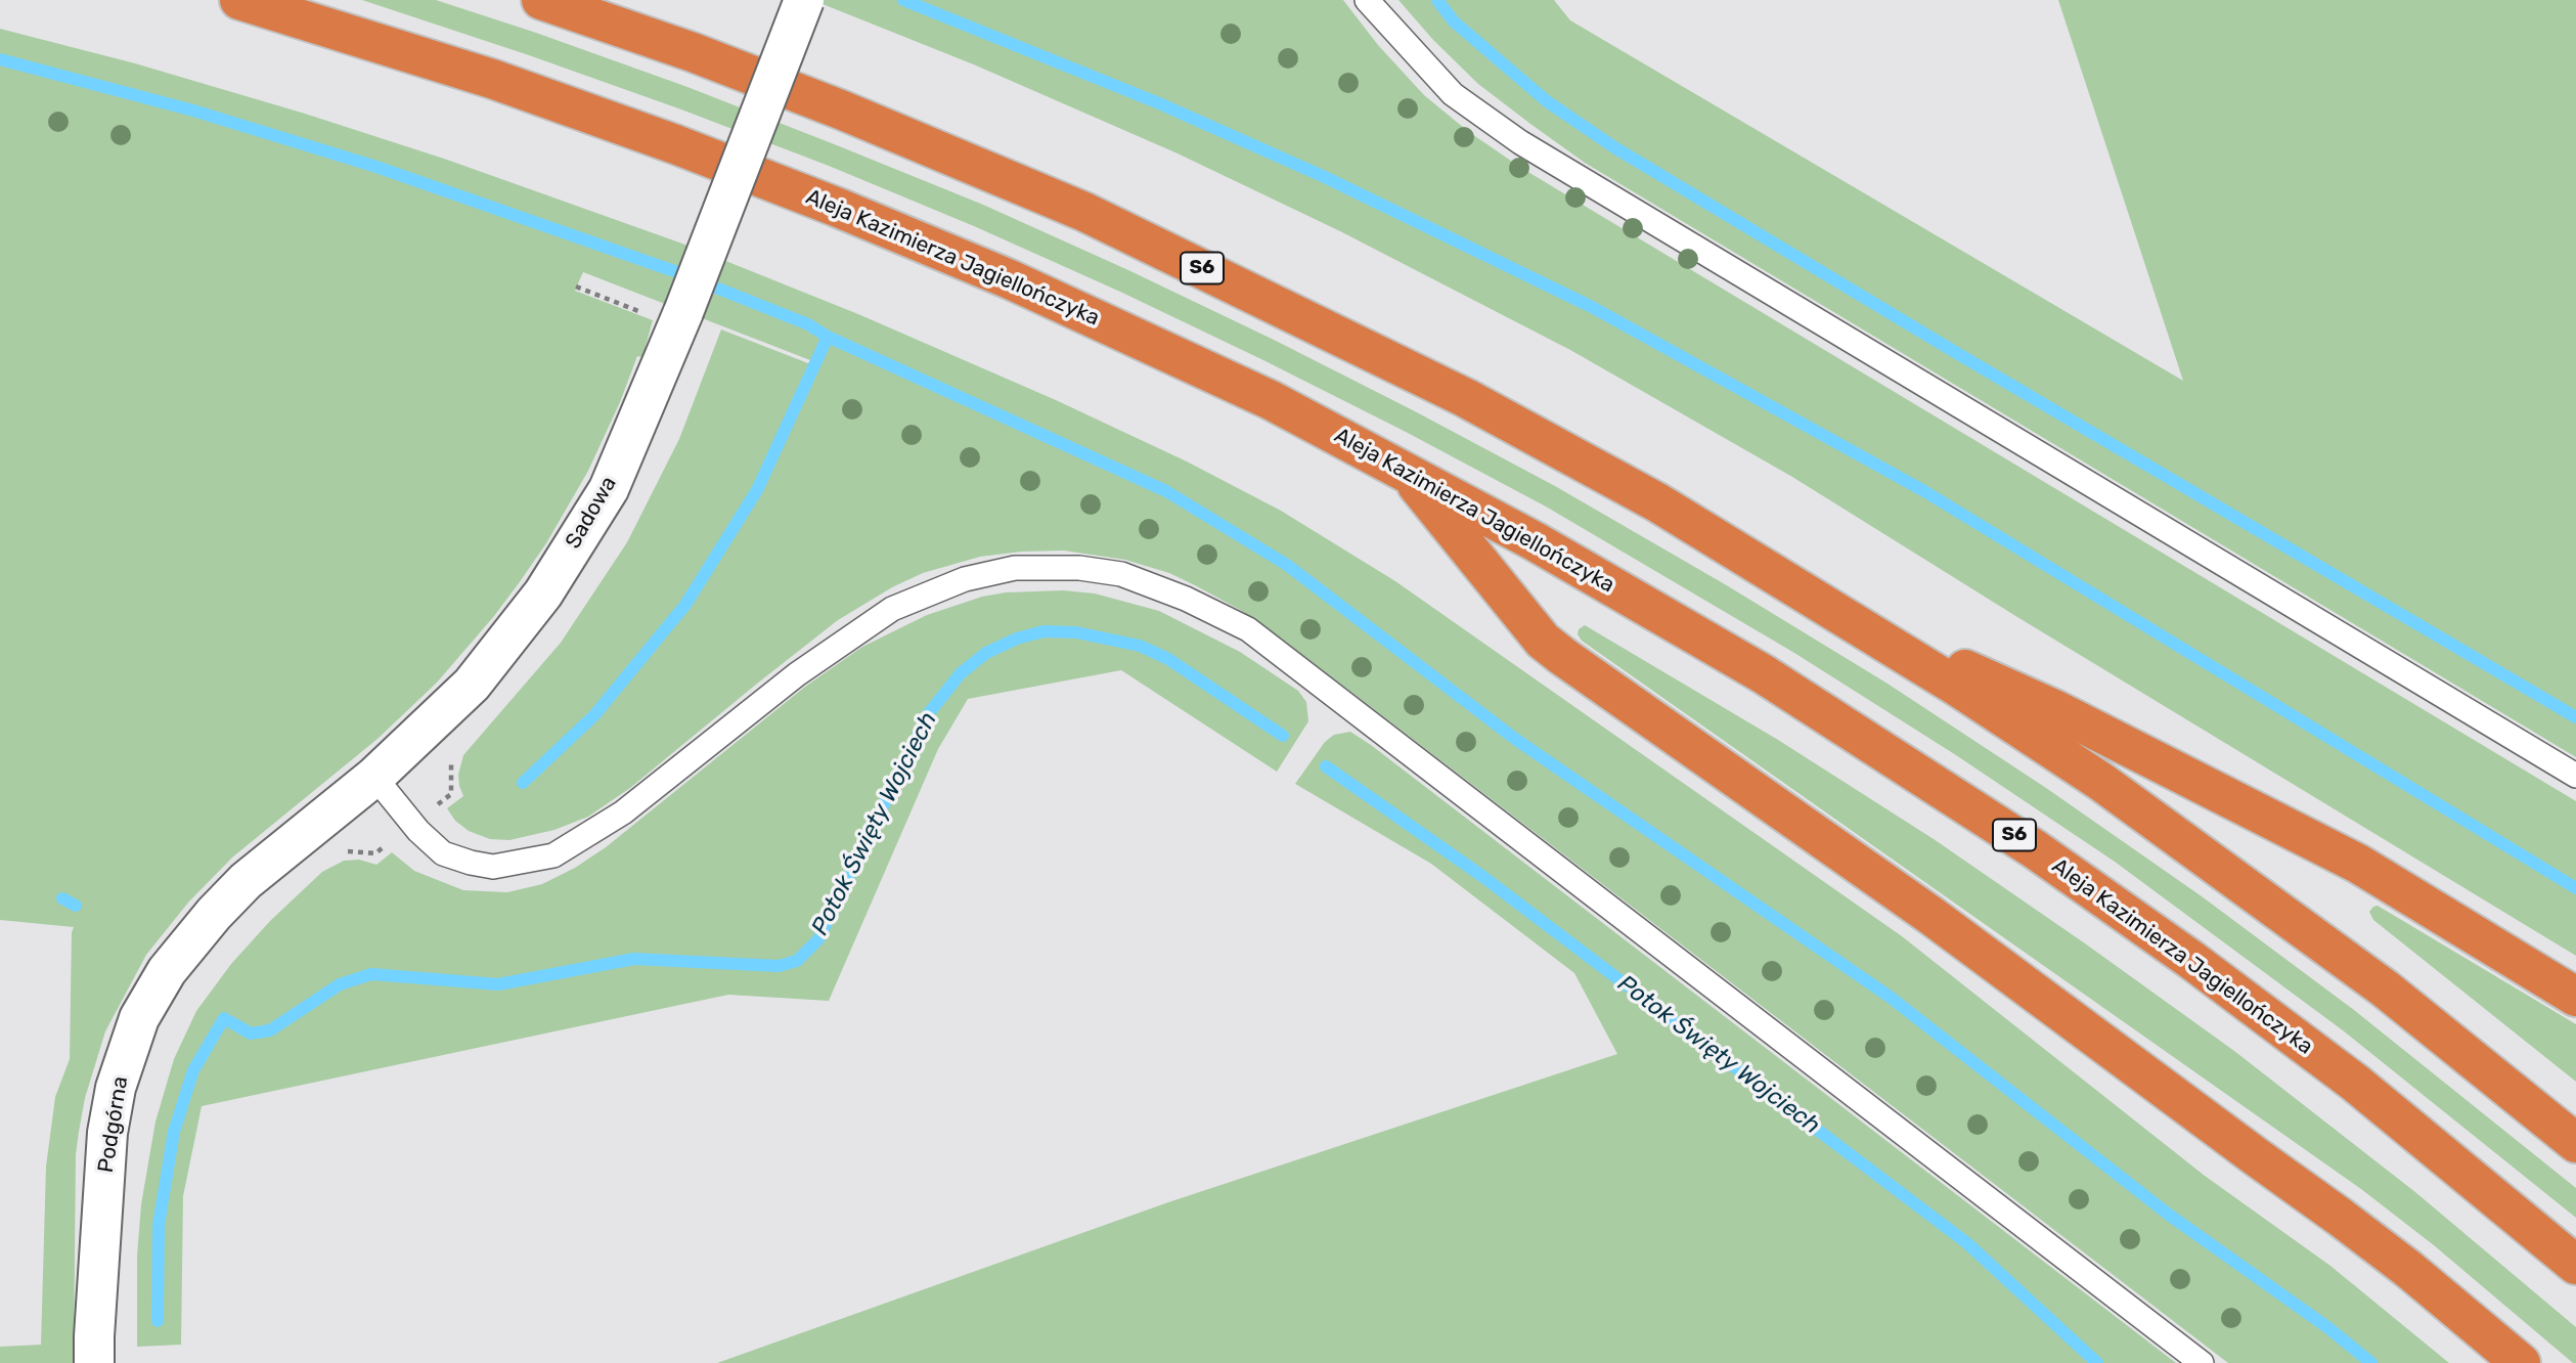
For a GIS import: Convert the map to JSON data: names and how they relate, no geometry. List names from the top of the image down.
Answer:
{
  "streets": {
    "highway": ["Aleja Kazimierza Jagiellończyka", "S6"],
    "street": ["Sadowa", "Podgórna"]
  },
  "crossings": [
    ["Sadowa", "Podgórna"]
  ],
  "water": ["Potok Święty Wojciech"]
}
